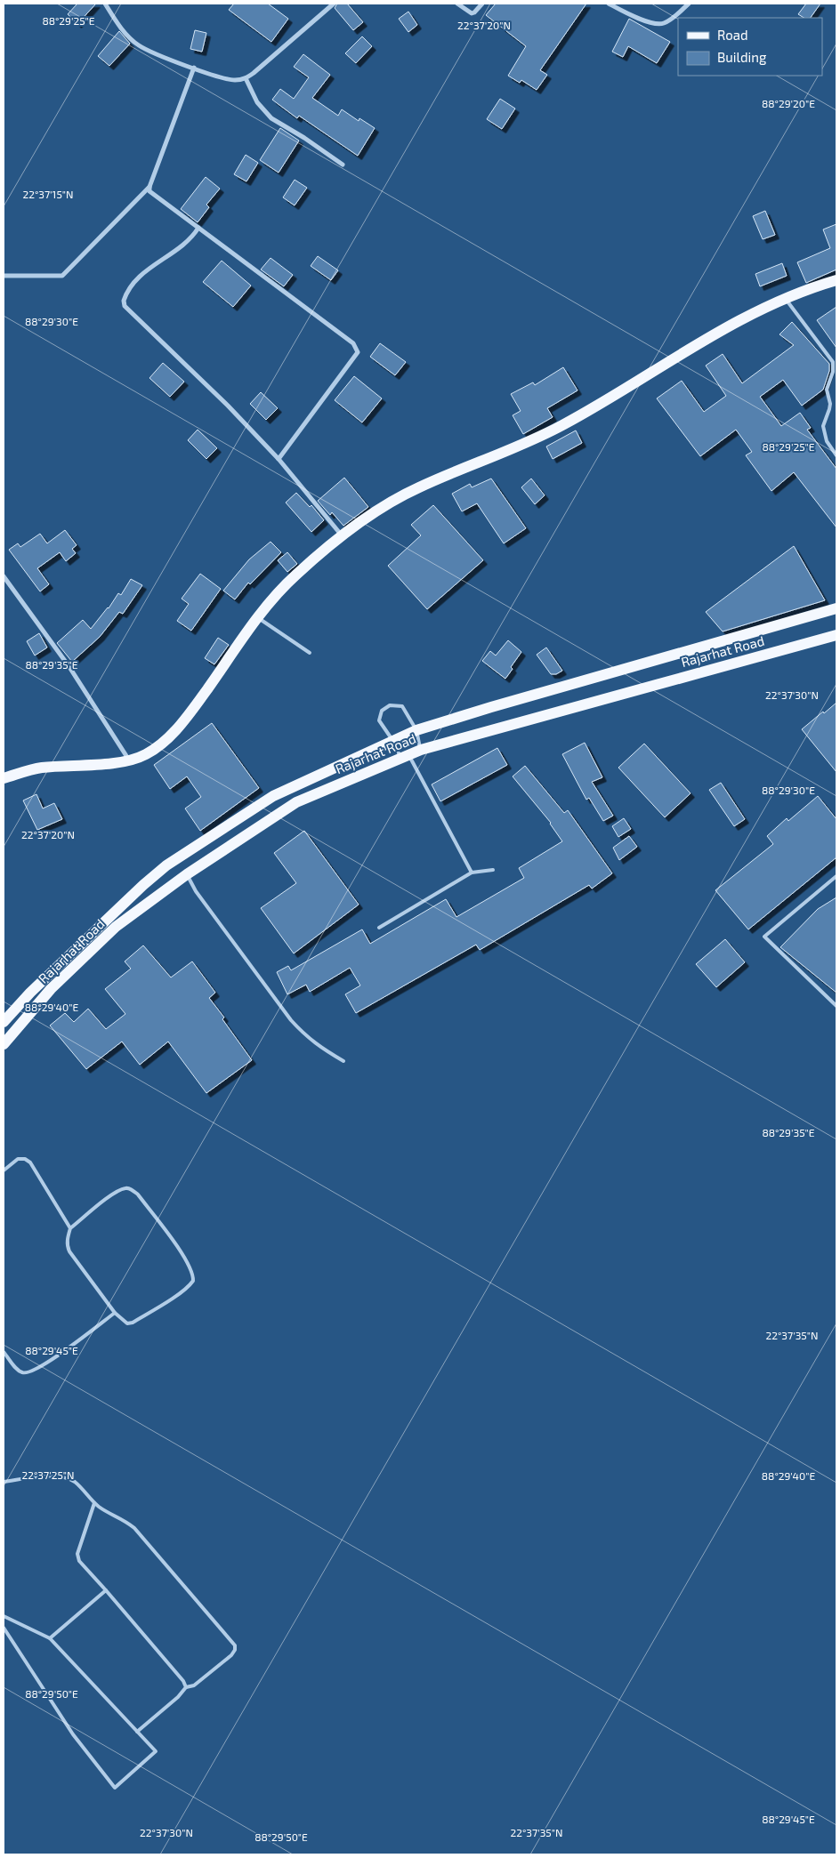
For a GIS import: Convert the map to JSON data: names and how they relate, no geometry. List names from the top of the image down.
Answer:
{
  "streets": {
    "main road": ["Rajarhat Road"]
  },
  "legend": ["Road", "Building"],
  "coordinates": [
    "88°29'25\"E",
    "22°37'20\"N",
    "88°29'20\"E",
    "22°37'15\"N",
    "88°29'30\"E",
    "88°29'35\"E",
    "22°37'30\"N",
    "88°29'40\"E",
    "22°37'35\"N",
    "88°29'45\"E",
    "22°37'25\"N",
    "88°29'50\"E"
  ]
}
